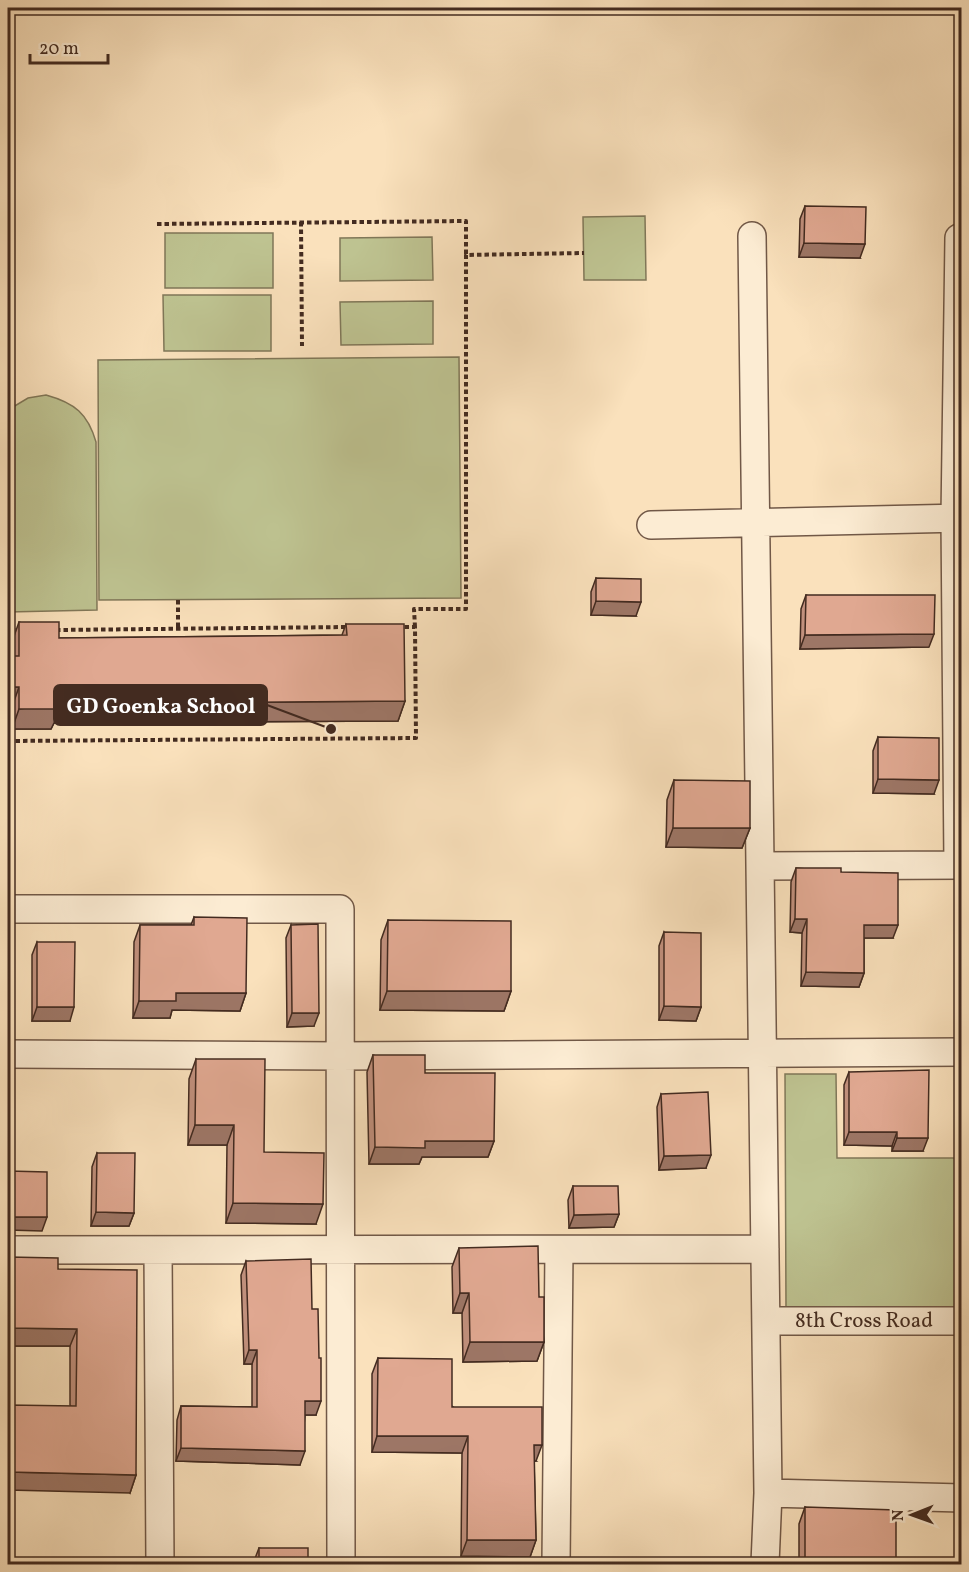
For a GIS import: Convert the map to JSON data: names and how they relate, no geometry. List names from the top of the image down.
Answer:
{
  "streets": {
    "street": ["8th Cross Road"]
  },
  "places": ["GD Goenka School"],
  "scale_bar": "20 m",
  "north": "left"
}
